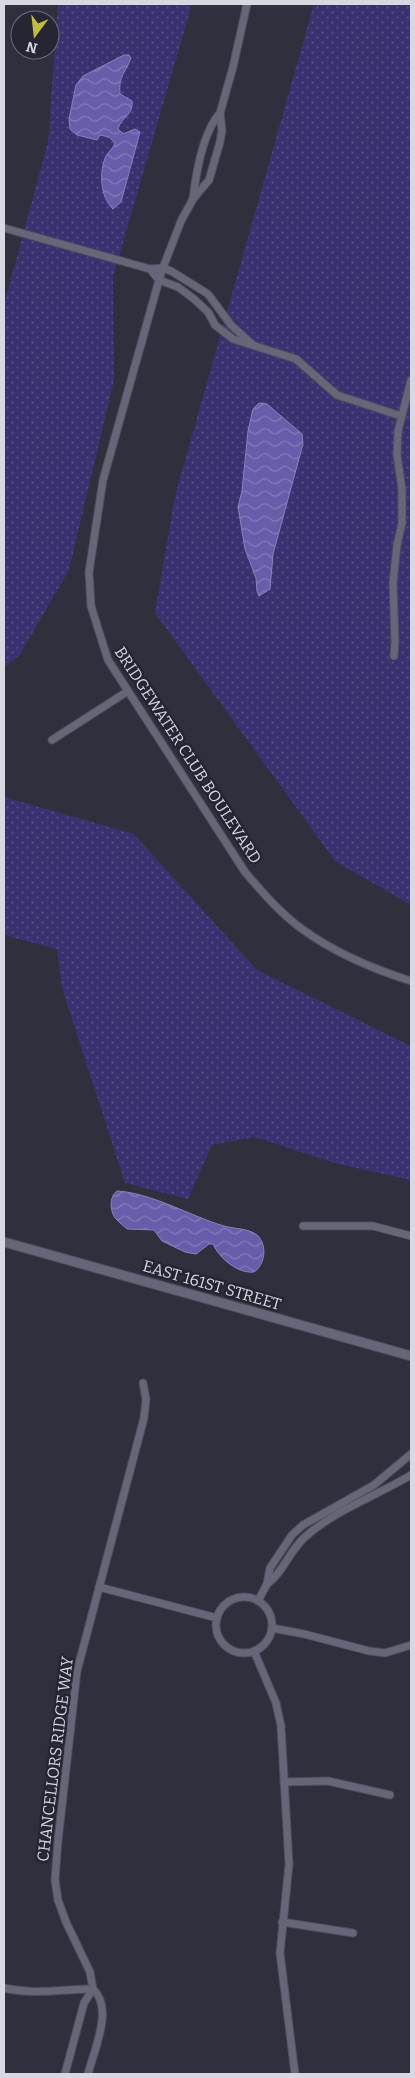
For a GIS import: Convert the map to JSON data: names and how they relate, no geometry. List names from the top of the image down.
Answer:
{
  "streets": {
    "street": ["BRIDGEWATER CLUB BOULEVARD", "EAST 161ST STREET", "CHANCELLORS RIDGE WAY"]
  },
  "north": "bottom"
}
